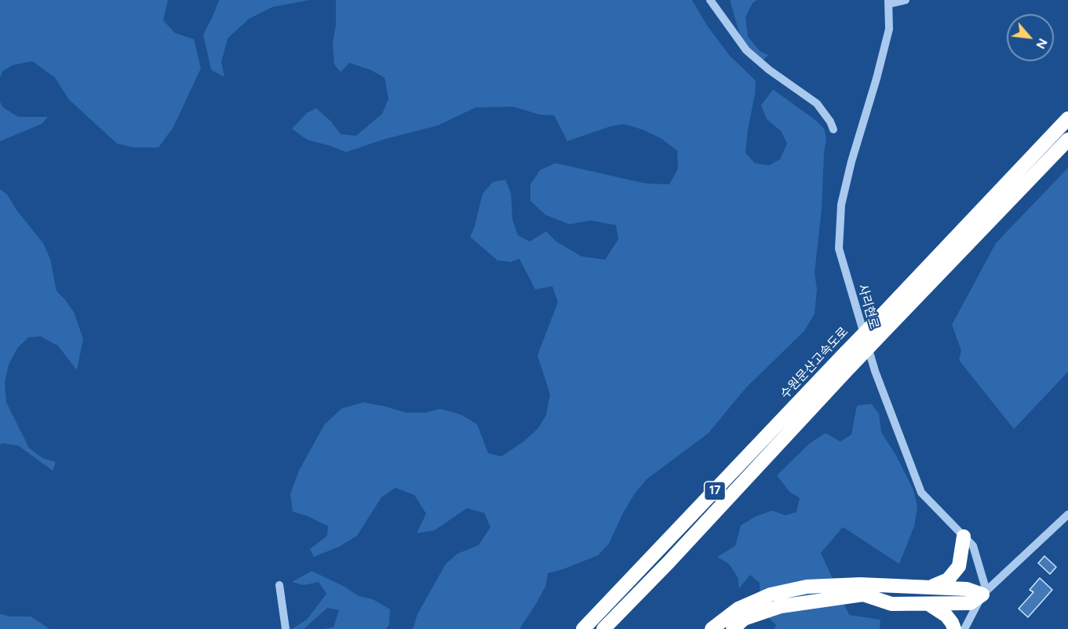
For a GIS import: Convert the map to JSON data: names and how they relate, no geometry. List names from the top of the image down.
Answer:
{
  "streets": {
    "highway": ["수원문산고속도로", "17"],
    "street": ["사리현로"]
  },
  "north": "bottom right"
}
